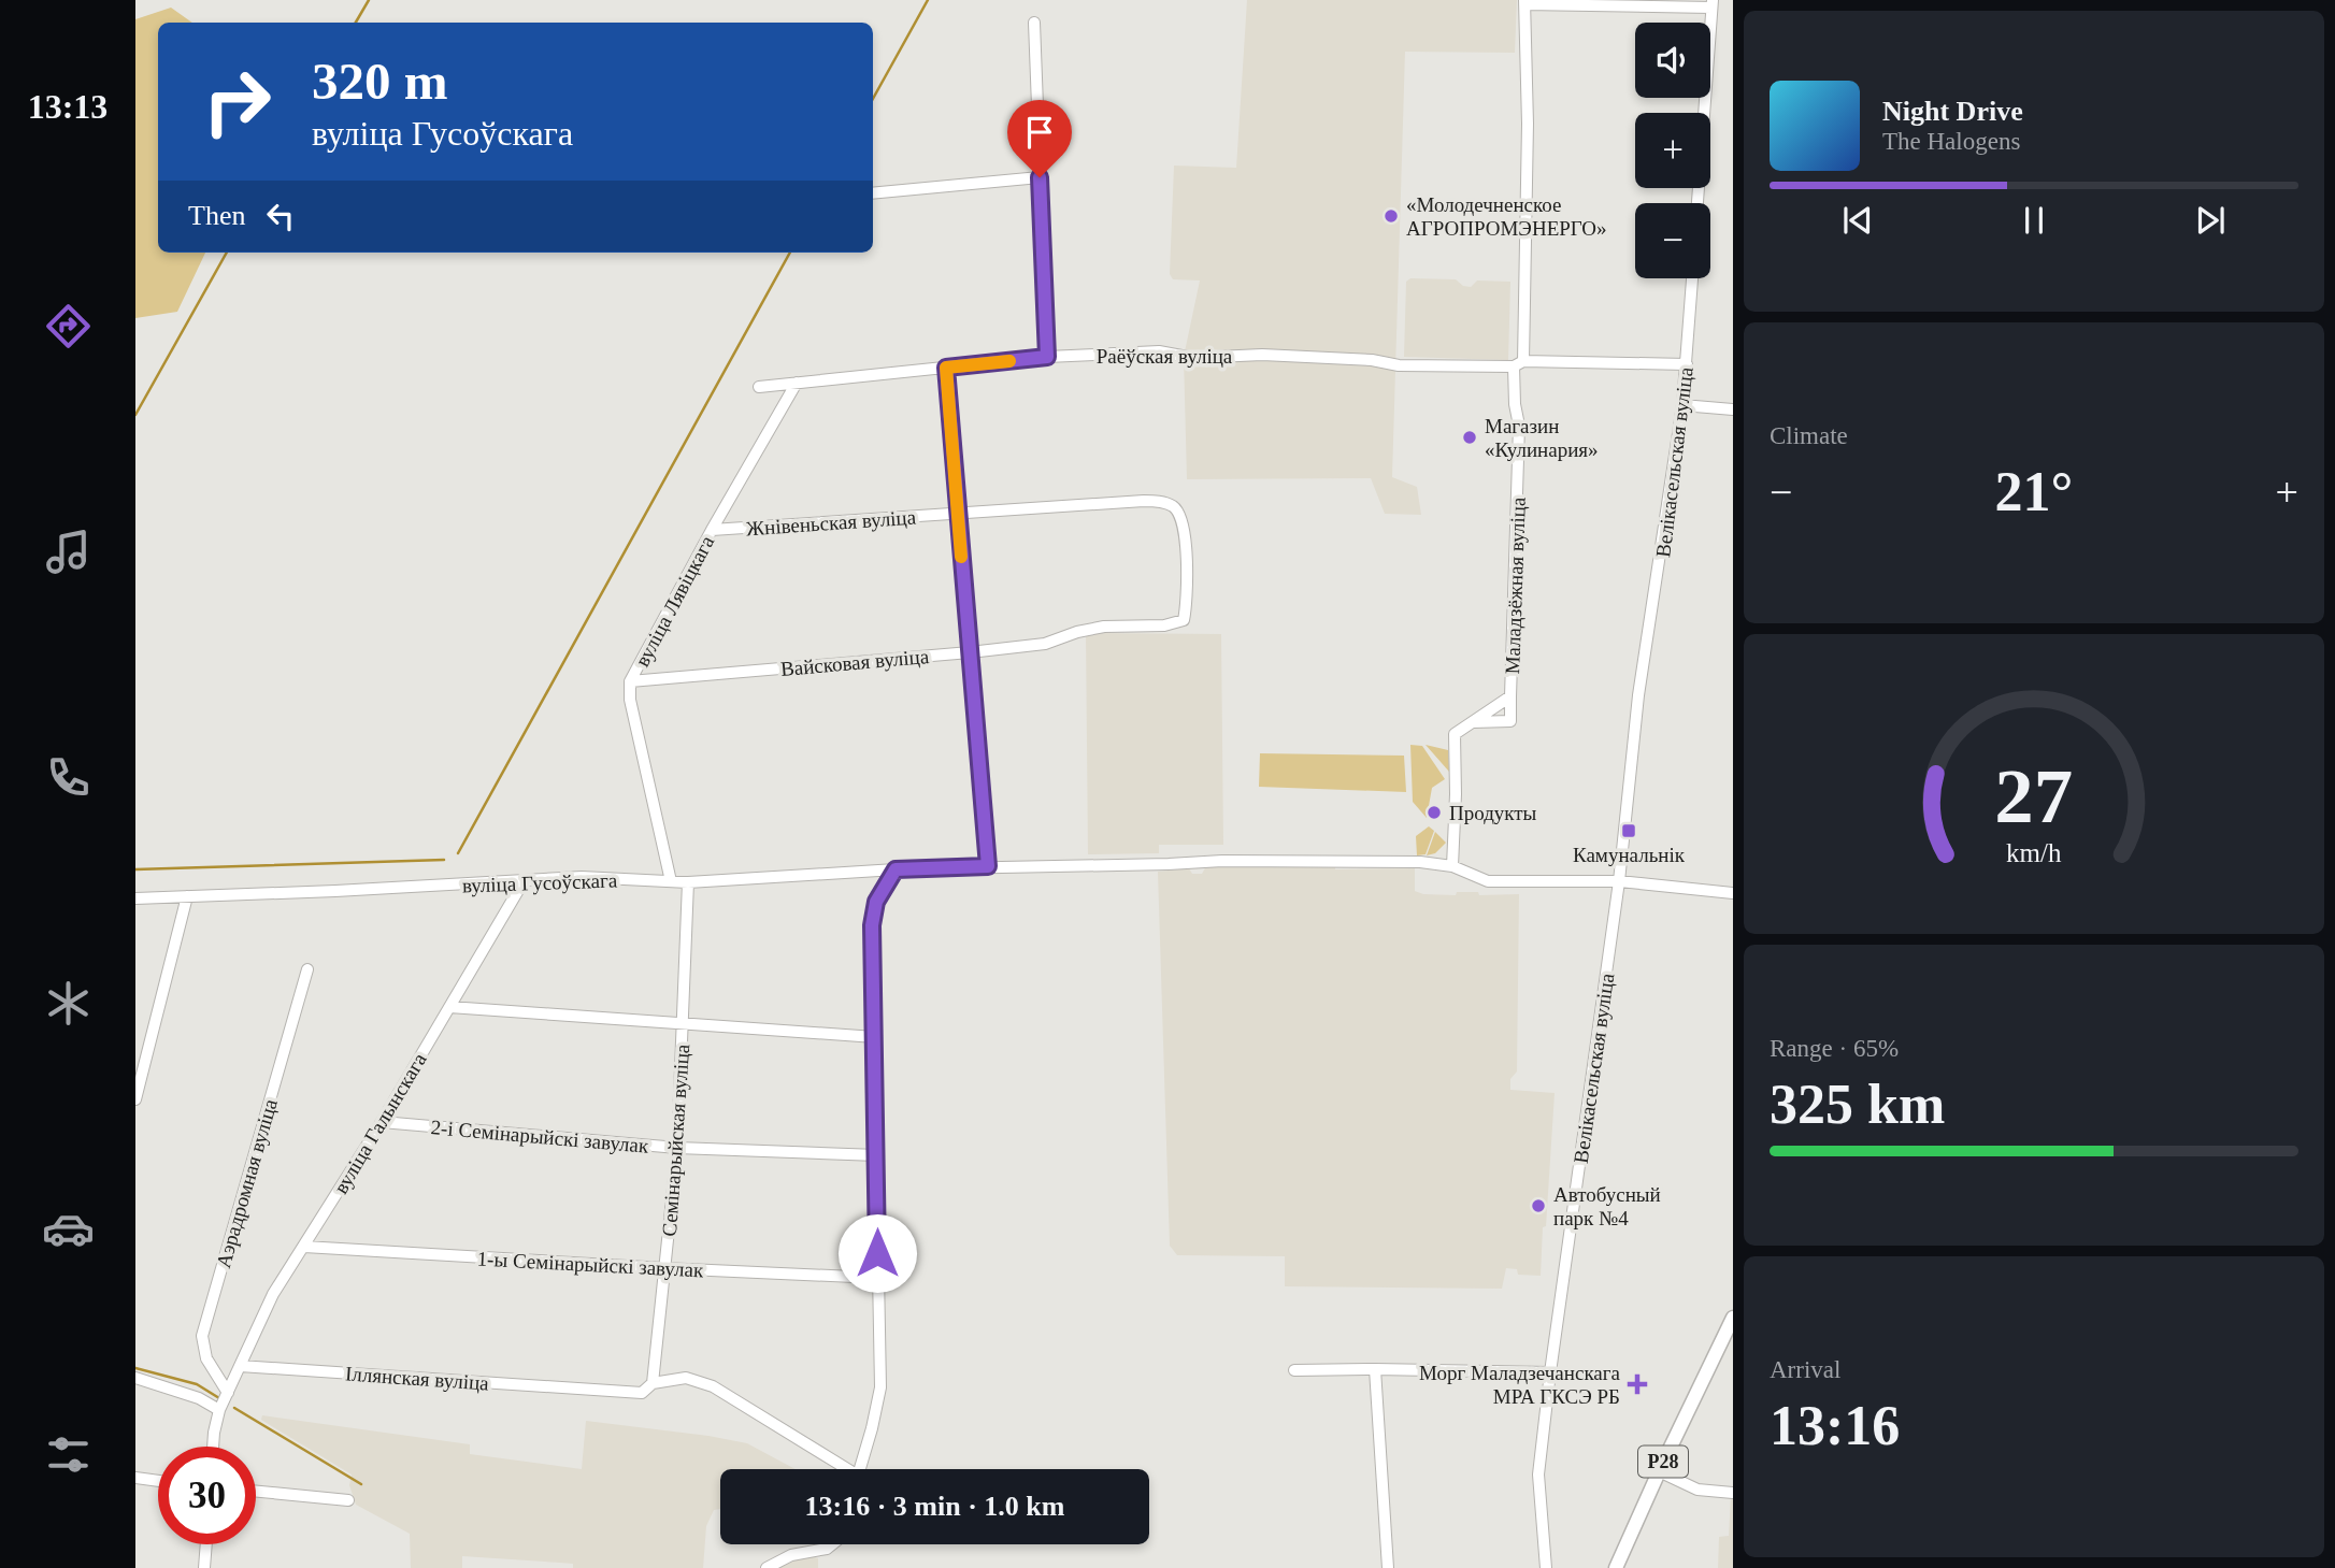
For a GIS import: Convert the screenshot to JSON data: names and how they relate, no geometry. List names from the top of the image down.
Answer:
{
  "streets": {
    "main road": ["Р28"],
    "street": [
      "Раёўская вуліца",
      "Велікасельская вуліца",
      "Жнівеньская вуліца",
      "Маладзёжная вуліца",
      "вуліца Лявіцкага",
      "Вайсковая вуліца",
      "вуліца Гусоўскага",
      "вуліца Галынскага",
      "2-і Семінарыйскі завулак",
      "Семінарыйская вуліца",
      "Аэрадромная вуліца",
      "1-ы Семінарыйскі завулак",
      "Іллянская вуліца"
    ]
  },
  "crossings": [
    ["Раёўская вуліца", "Велікасельская вуліца"],
    ["Раёўская вуліца", "Маладзёжная вуліца"],
    ["Раёўская вуліца", "вуліца Лявіцкага"],
    ["Жнівеньская вуліца", "вуліца Лявіцкага"],
    ["Жнівеньская вуліца", "Вайсковая вуліца"],
    ["вуліца Лявіцкага", "Вайсковая вуліца"],
    ["вуліца Лявіцкага", "вуліца Гусоўскага"],
    ["вуліца Гусоўскага", "вуліца Галынскага"],
    ["вуліца Гусоўскага", "Семінарыйская вуліца"],
    ["вуліца Галынскага", "2-і Семінарыйскі завулак"],
    ["вуліца Галынскага", "1-ы Семінарыйскі завулак"],
    ["вуліца Галынскага", "Іллянская вуліца"],
    ["2-і Семінарыйскі завулак", "Семінарыйская вуліца"],
    ["Семінарыйская вуліца", "1-ы Семінарыйскі завулак"],
    ["Семінарыйская вуліца", "Іллянская вуліца"]
  ],
  "places": {
    "other": [
      "«Молодечненское АГРОПРОМЭНЕРГО»",
      "Магазин «Кулинария»",
      "Продукты",
      "Автобусный парк №4"
    ],
    "transit": ["Камунальнік"],
    "health": ["Морг Маладзечанскага МРА ГКСЭ РБ"]
  },
  "page": {
    "tabs": "13:13",
    "map_buttons": ["+", "−"],
    "turn": ["320 m", "вуліца Гусоўскага"],
    "song": ["Night Drive", "The Halogens"],
    "then": "Then",
    "tile": [
      "Climate",
      ["Range · 65%", "325 km"],
      ["Arrival", "13:16"]
    ],
    "heat": ["−", "21°", "+"],
    "limit": "30",
    "trip": "13:16 · 3 min · 1.0 km",
    "gauge": ["27", "km/h"]
  }
}
